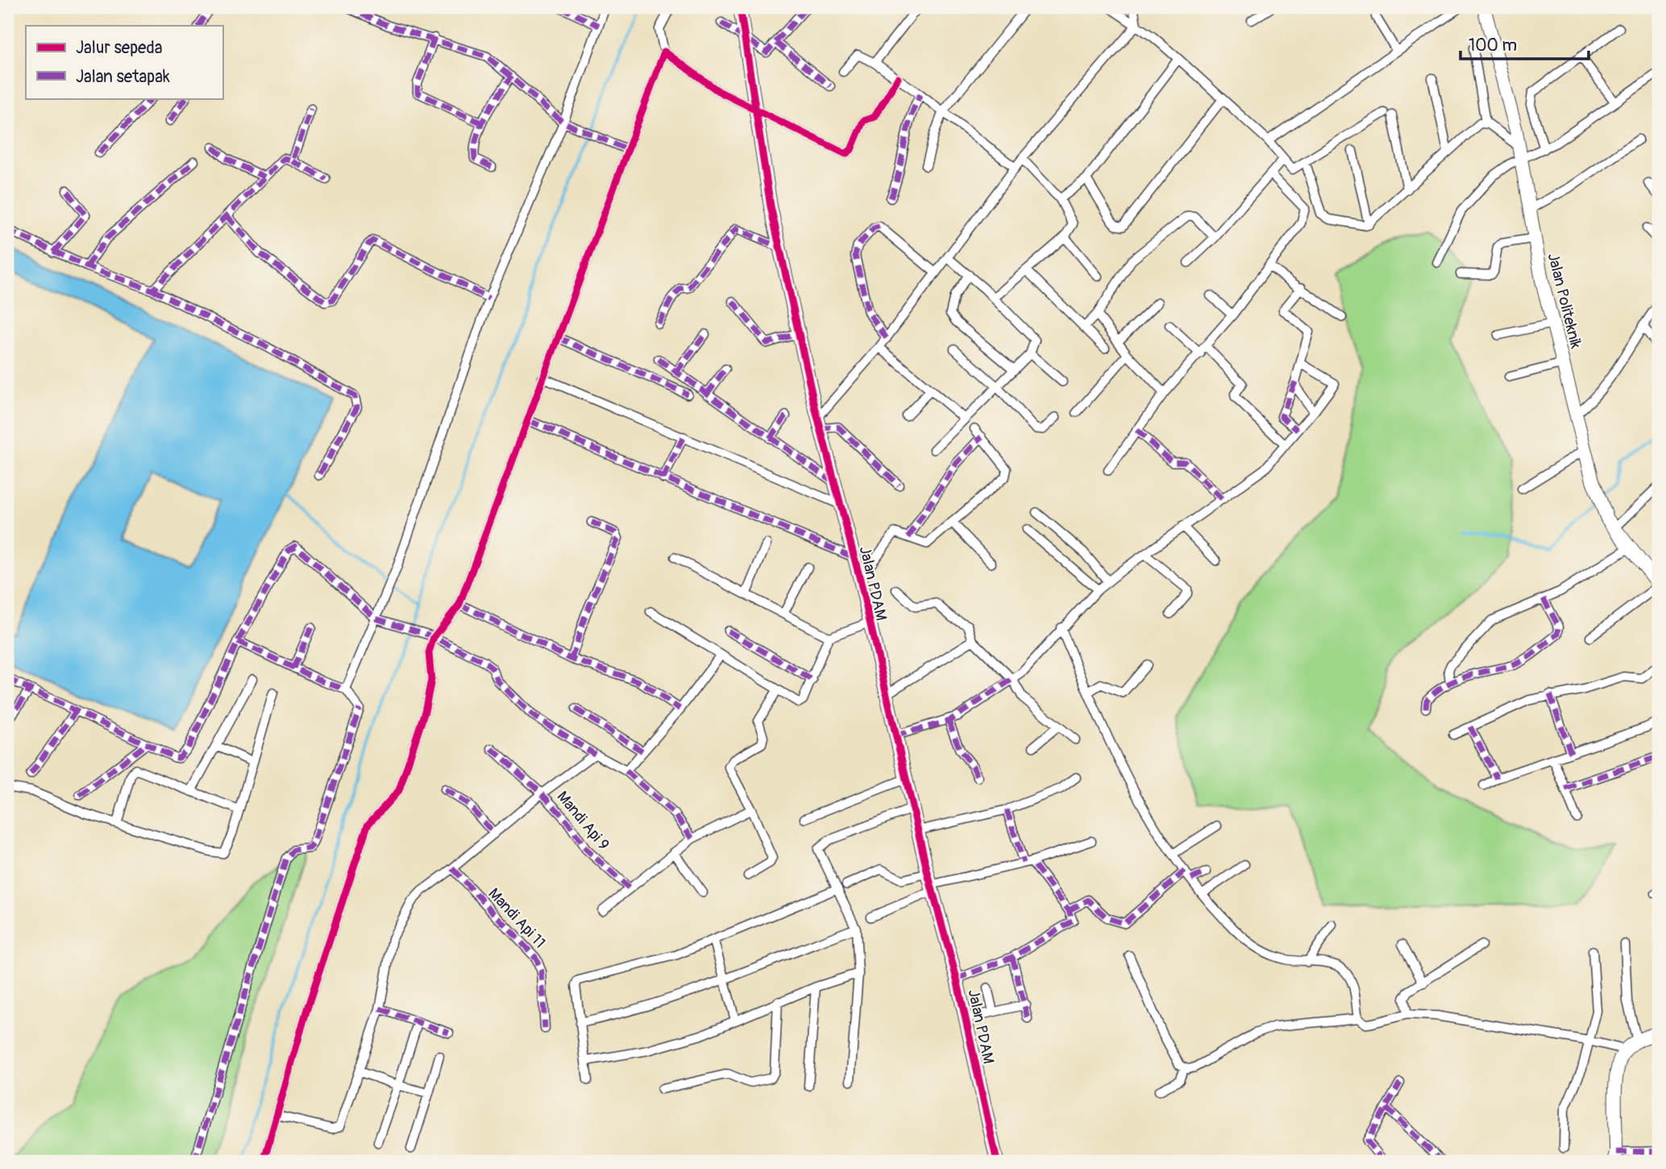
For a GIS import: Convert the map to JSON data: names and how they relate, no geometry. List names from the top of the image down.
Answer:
{
  "streets": {
    "street": [
      "Jalan Politeknik",
      "Jalan PDAM",
      "Mandi Api 9",
      "Mandi Api 11"
    ]
  },
  "legend": ["Jalur sepeda", "Jalan setapak"],
  "scale_bar": "100 m"
}
